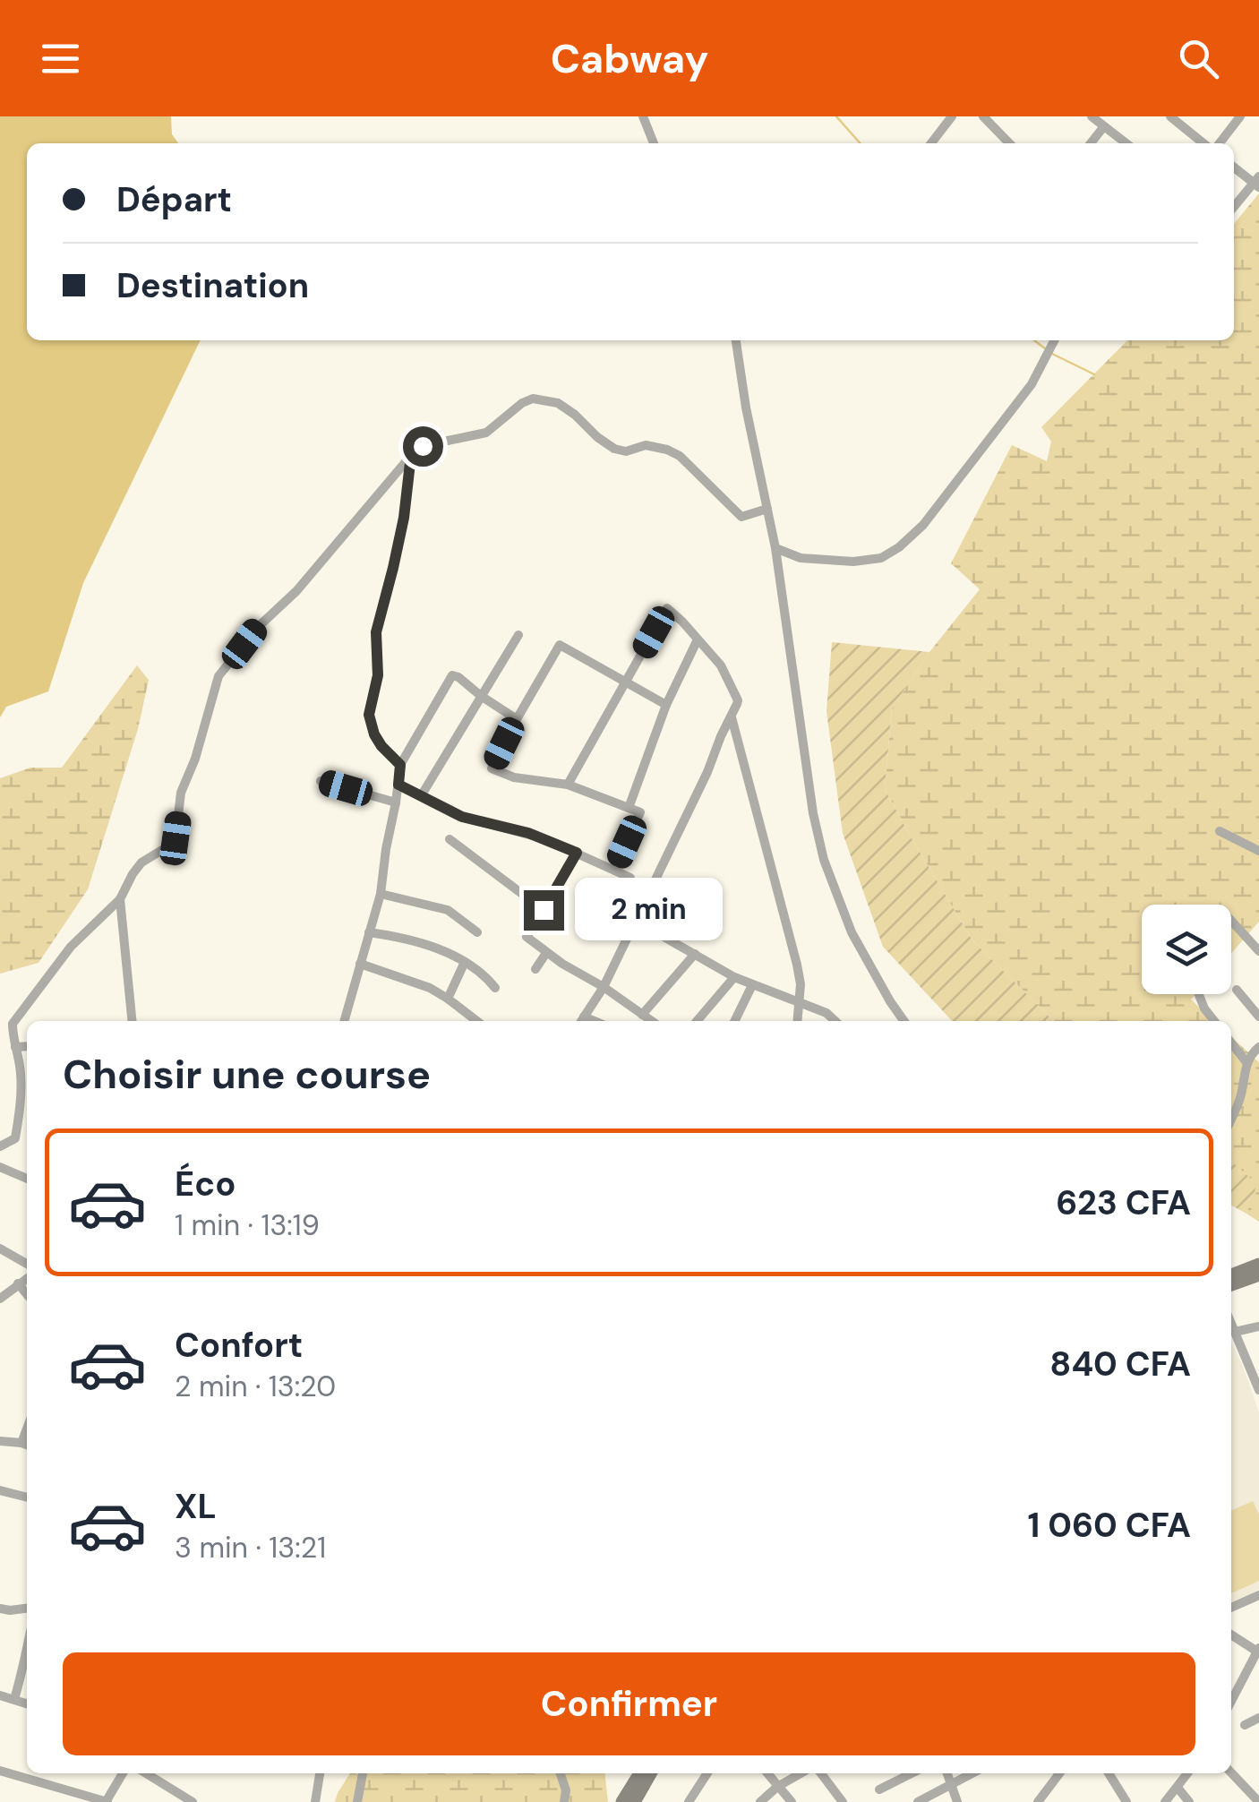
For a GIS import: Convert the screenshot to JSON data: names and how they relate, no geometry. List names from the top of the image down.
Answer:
{
  "page": {
    "header": "Cabway",
    "banner": ["Départ", "Destination"],
    "bubble": "2 min",
    "heading": "Choisir une course",
    "list": [
      {
        "name": "Éco",
        "note": "1 min · 13:19",
        "value": "623 CFA"
      },
      {
        "name": "Confort",
        "note": "2 min · 13:20",
        "value": "840 CFA"
      },
      {
        "name": "XL",
        "note": "3 min · 13:21",
        "value": "1 060 CFA"
      }
    ],
    "buttons": "Confirmer"
  }
}
